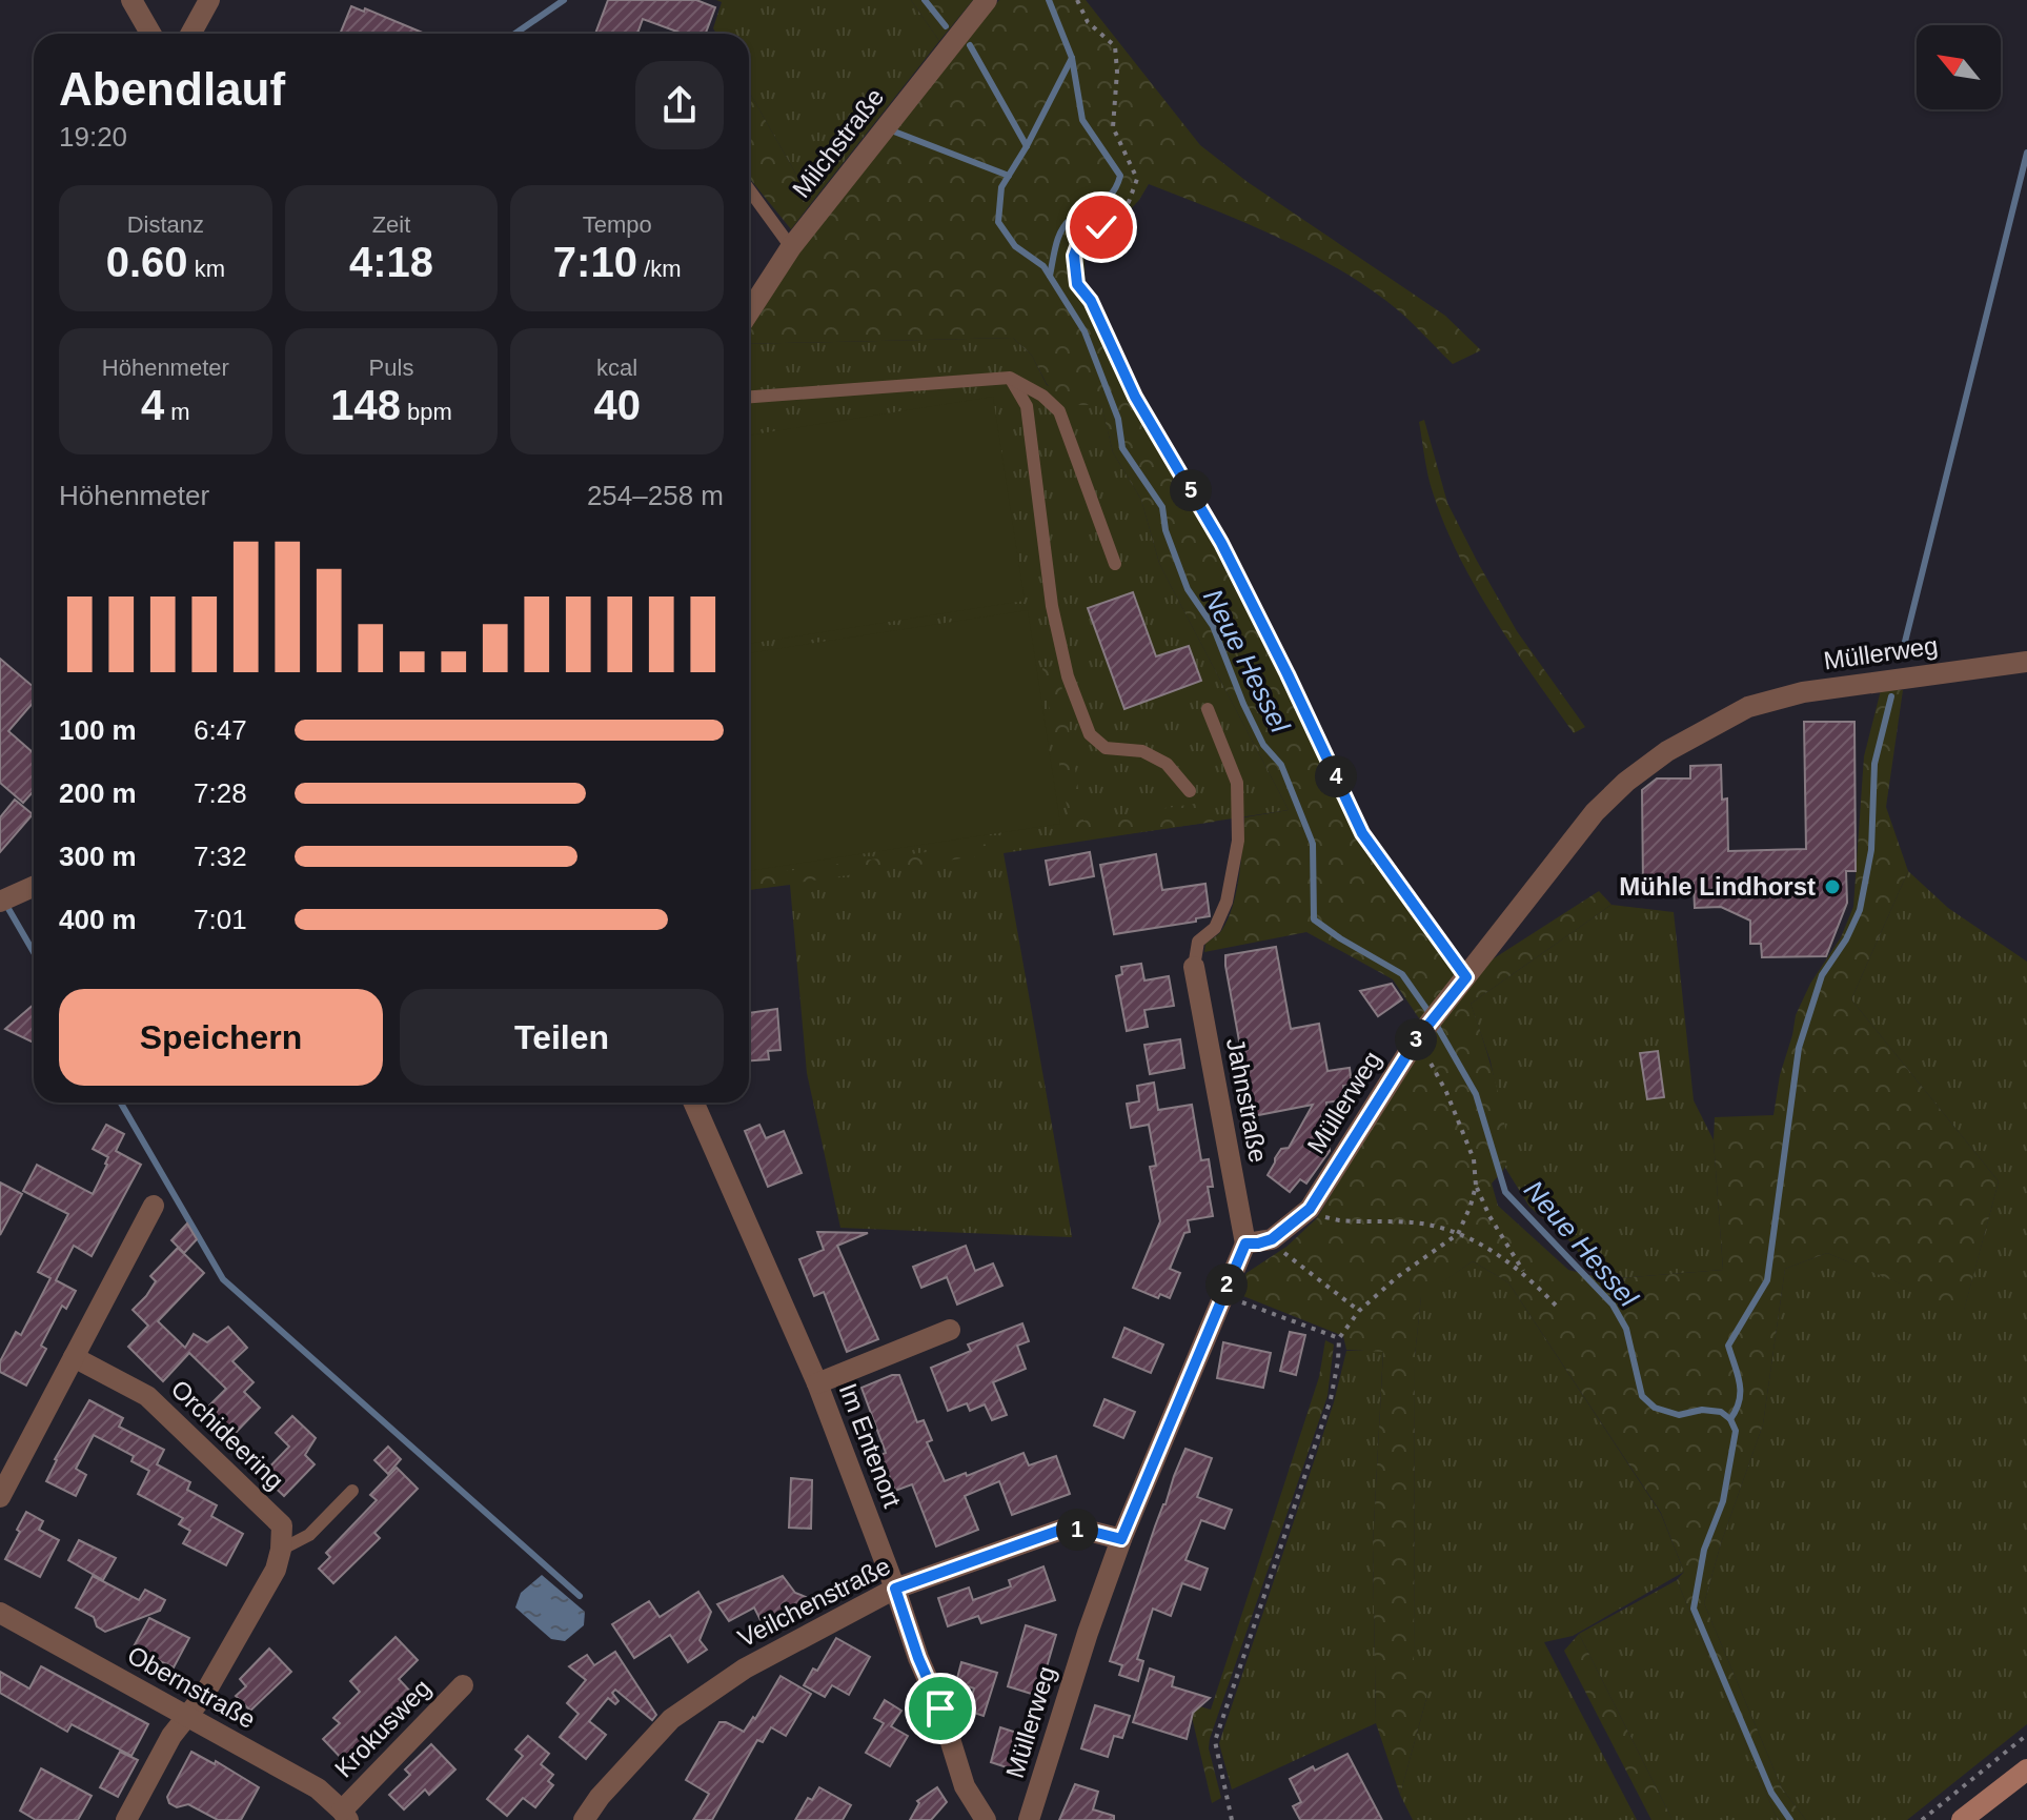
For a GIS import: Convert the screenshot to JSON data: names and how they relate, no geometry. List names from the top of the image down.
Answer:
{
  "streets": {
    "street": [
      "Milchstraße",
      "Müllerweg",
      "Jahnstraße",
      "Orchideering",
      "Im Entenort",
      "Veilchenstraße",
      "Obernstraße",
      "Krokusweg"
    ]
  },
  "crossings": [
    ["Müllerweg", "Jahnstraße"],
    ["Müllerweg", "Veilchenstraße"],
    ["Im Entenort", "Veilchenstraße"],
    ["Obernstraße", "Krokusweg"]
  ],
  "water": ["Neue Hessel"],
  "places": ["Mühle Lindhorst"],
  "north": "top left",
  "page": {
    "heading": ["Abendlauf", "19:20"],
    "stats": [
      ["Distanz", "0.60 km"],
      ["Zeit", "4:18"],
      ["Tempo", "7:10 /km"],
      ["Höhenmeter", "4 m"],
      ["Puls", "148 bpm"],
      ["kcal", "40"]
    ],
    "chart": ["Höhenmeter", "254–258 m"],
    "pins": [
      "5",
      "4",
      "3",
      "2",
      "1"
    ],
    "list": [
      {
        "name": "100 m",
        "note": "6:47"
      },
      {
        "name": "200 m",
        "note": "7:28"
      },
      {
        "name": "300 m",
        "note": "7:32"
      },
      {
        "name": "400 m",
        "note": "7:01"
      }
    ],
    "buttons": ["Speichern", "Teilen"]
  }
}
